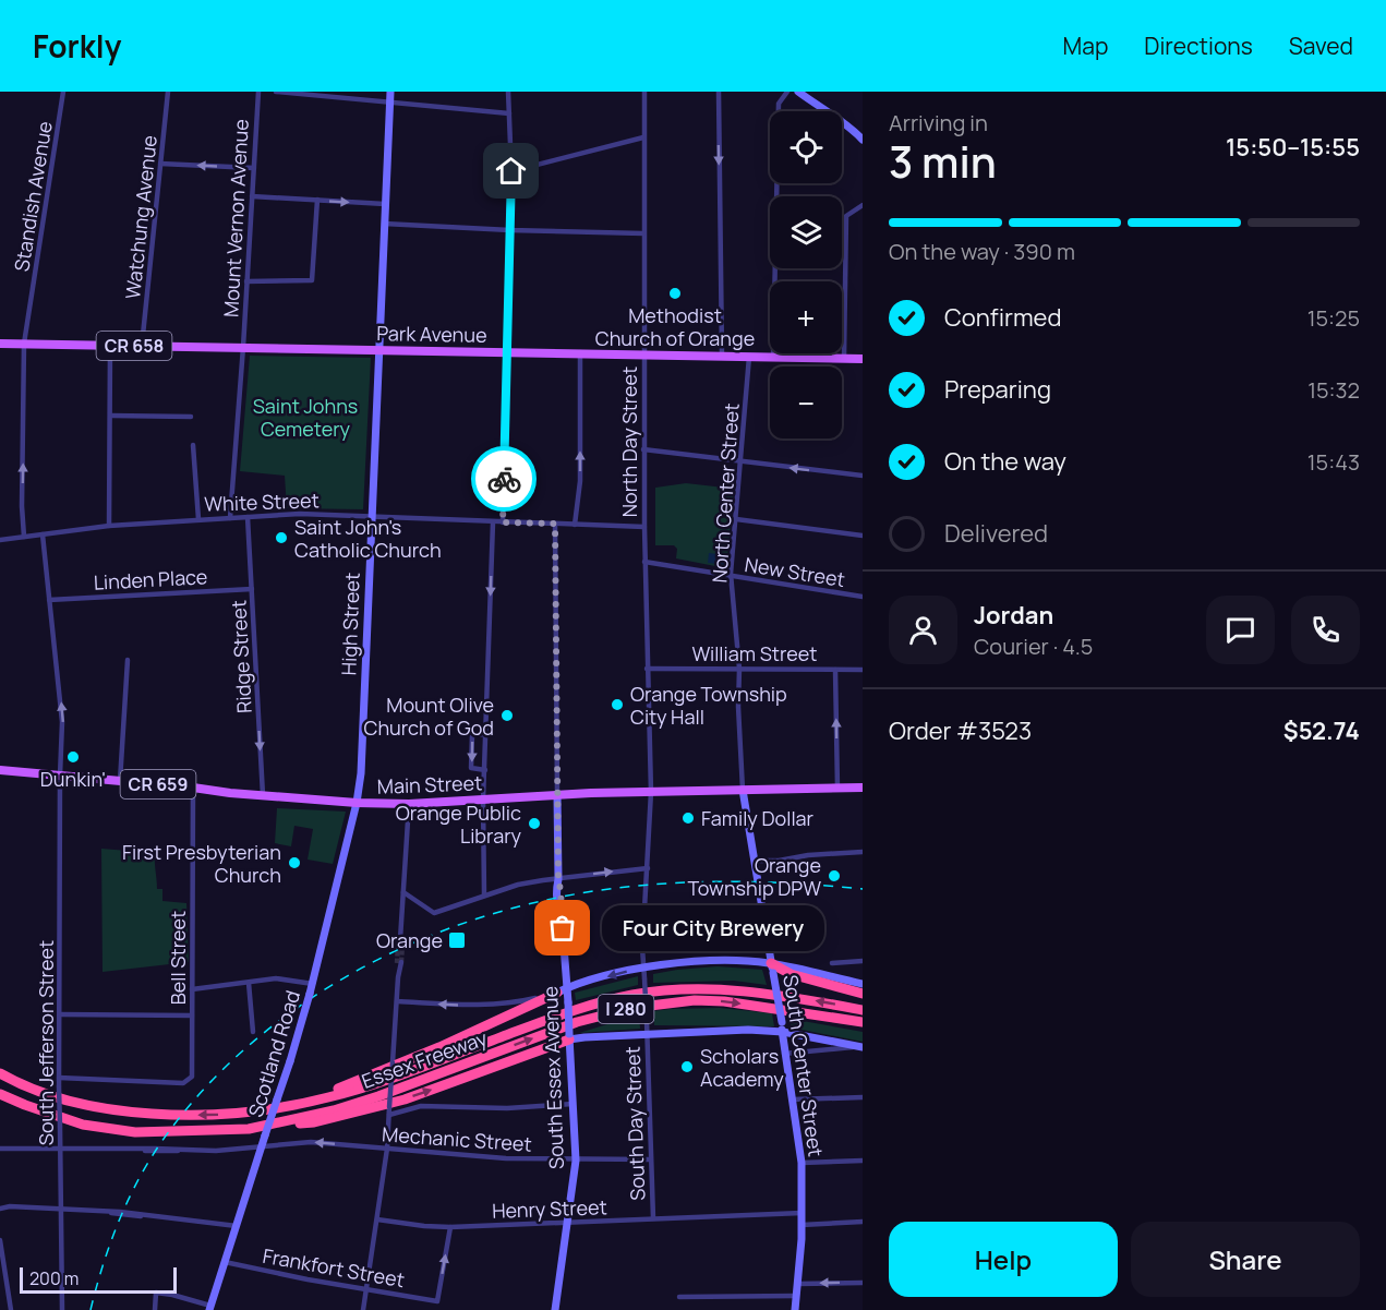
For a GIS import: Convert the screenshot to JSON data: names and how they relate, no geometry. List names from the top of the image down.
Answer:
{
  "streets": {
    "highway": ["I 280", "Essex Freeway"],
    "main road": [
      "Park Avenue",
      "CR 658",
      "High Street",
      "CR 659",
      "Main Street",
      "Scotland Road",
      "South Center Street",
      "South Essex Avenue"
    ],
    "street": [
      "Standish Avenue",
      "Watchung Avenue",
      "Mount Vernon Avenue",
      "North Day Street",
      "North Center Street",
      "White Street",
      "New Street",
      "Linden Place",
      "William Street",
      "Ridge Street",
      "Bell Street",
      "South Jefferson Street",
      "South Day Street",
      "Mechanic Street",
      "Henry Street",
      "Frankfort Street"
    ]
  },
  "crossings": [
    ["Standish Avenue", "Park Avenue"],
    ["Standish Avenue", "White Street"],
    ["Watchung Avenue", "Park Avenue"],
    ["Mount Vernon Avenue", "Park Avenue"],
    ["Mount Vernon Avenue", "White Street"],
    ["Park Avenue", "North Day Street"],
    ["Park Avenue", "North Center Street"],
    ["Park Avenue", "High Street"],
    ["North Day Street", "White Street"],
    ["North Day Street", "New Street"],
    ["North Day Street", "William Street"],
    ["North Day Street", "Main Street"],
    ["North Day Street", "South Day Street"],
    ["North Center Street", "New Street"],
    ["North Center Street", "William Street"],
    ["North Center Street", "Main Street"],
    ["North Center Street", "South Center Street"],
    ["White Street", "High Street"],
    ["White Street", "Ridge Street"],
    ["White Street", "South Jefferson Street"],
    ["Linden Place", "Ridge Street"],
    ["Linden Place", "South Jefferson Street"],
    ["High Street", "Main Street"],
    ["High Street", "Scotland Road"],
    ["Ridge Street", "Main Street"],
    ["Main Street", "Bell Street"],
    ["Main Street", "South Jefferson Street"],
    ["Main Street", "Scotland Road"],
    ["Main Street", "South Center Street"],
    ["Main Street", "South Essex Avenue"],
    ["Main Street", "South Day Street"],
    ["Bell Street", "South Jefferson Street"],
    ["South Jefferson Street", "Mechanic Street"],
    ["Scotland Road", "Mechanic Street"],
    ["Scotland Road", "Frankfort Street"],
    ["South Center Street", "Henry Street"],
    ["South Essex Avenue", "Mechanic Street"],
    ["South Essex Avenue", "Henry Street"],
    ["South Day Street", "Mechanic Street"],
    ["South Day Street", "Henry Street"],
    ["Henry Street", "Frankfort Street"]
  ],
  "one_way": ["Standish Avenue", "Ridge Street"],
  "parks": ["Saint Johns Cemetery"],
  "places": {
    "other": [
      "Methodist Church of Orange",
      "Saint John's Catholic Church",
      "Orange Township City Hall",
      "Mount Olive Church of God",
      "Dunkin'",
      "Family Dollar",
      "Orange Public Library",
      "First Presbyterian Church",
      "Orange Township DPW",
      "Four City Brewery",
      "Scholars Academy"
    ],
    "transit": ["Orange"]
  },
  "scale_bar": "200 m",
  "page": {
    "header": "Forkly",
    "nav": ["Map", "Directions", "Saved"],
    "heading": ["3 min", "Arriving in", "15:50–15:55"],
    "panel": [
      "Jordan",
      "Courier · 4.5",
      "Order #3523",
      "$52.74"
    ],
    "map_buttons": ["+", "−"],
    "bar": "On the way · 390 m",
    "list": [
      ["Confirmed", "15:25"],
      ["Preparing", "15:32"],
      ["On the way", "15:43"],
      "Delivered"
    ],
    "bubble": "Four City Brewery",
    "buttons": ["Help", "Share"],
    "scale": "200 m"
  }
}
